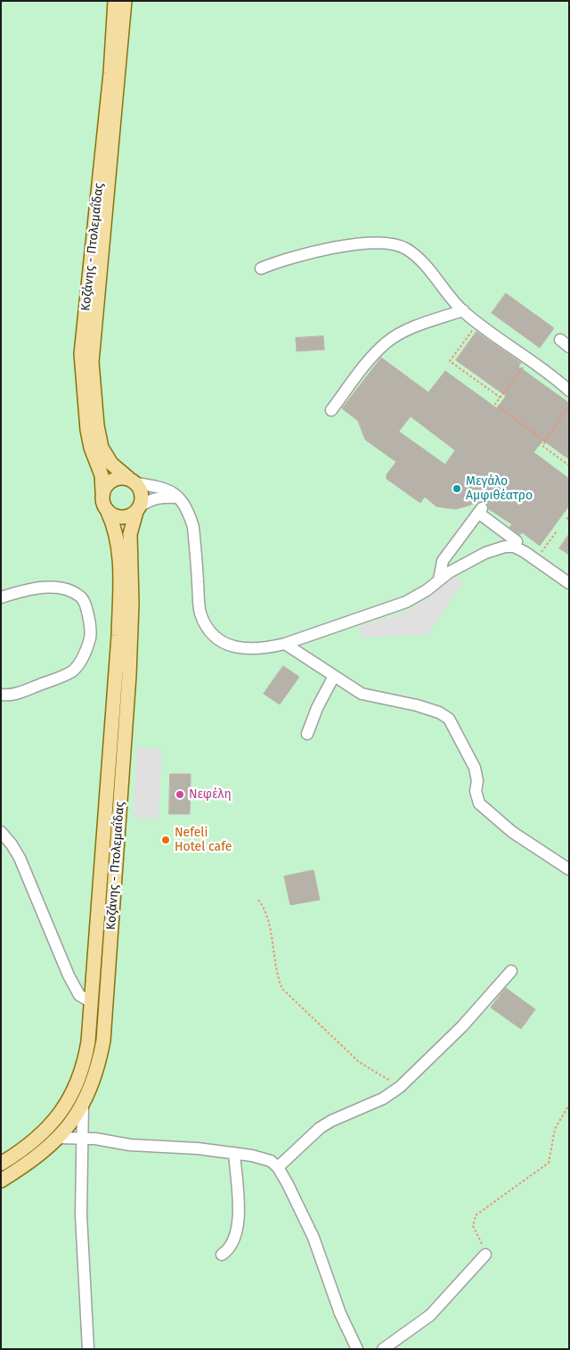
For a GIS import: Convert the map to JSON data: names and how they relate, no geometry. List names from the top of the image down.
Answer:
{
  "streets": {
    "main road": ["Κοζάνης - Πτολεμαΐδας"]
  },
  "places": ["Μεγάλο Αμφιθέατρο", "Νεφέλη", "Nefeli Hotel cafe"]
}
